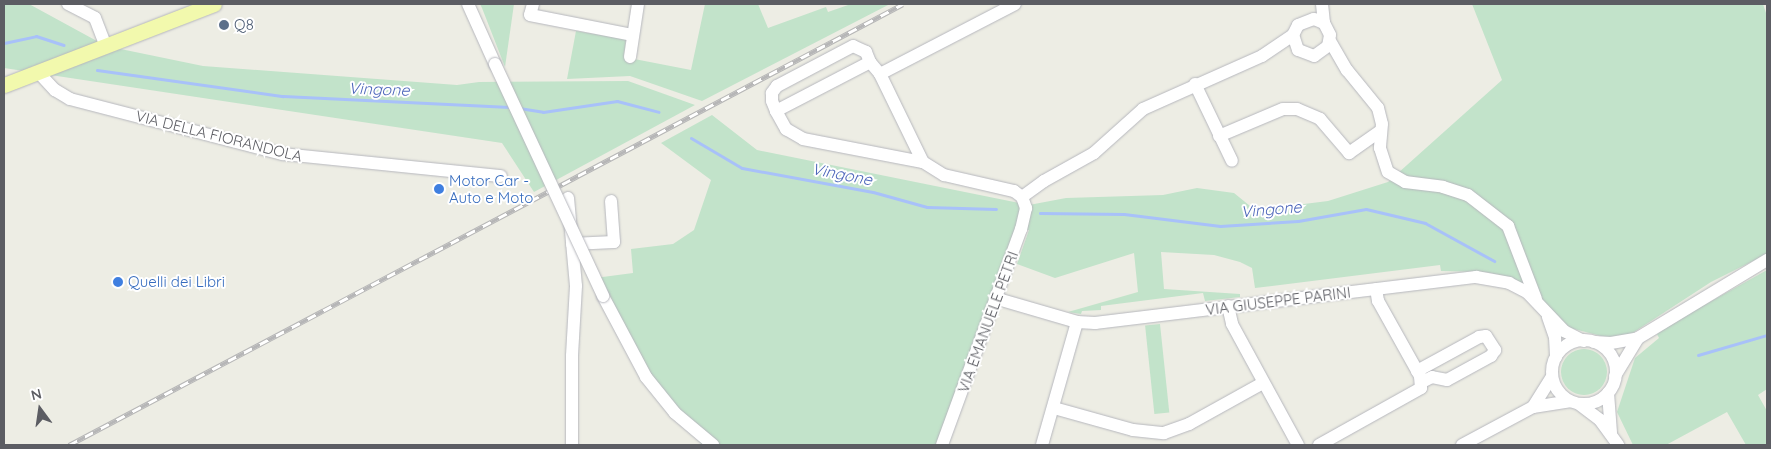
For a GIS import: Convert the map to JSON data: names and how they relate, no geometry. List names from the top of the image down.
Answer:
{
  "streets": {
    "street": ["VIA DELLA FIORANDOLA", "VIA GIUSEPPE PARINI", "VIA EMANUELE PETRI"]
  },
  "crossings": [
    ["VIA GIUSEPPE PARINI", "VIA EMANUELE PETRI"]
  ],
  "water": ["Vingone"],
  "places": ["Q8", "Motor Car - Auto e Moto", "Quelli dei Libri"],
  "north": "top"
}
